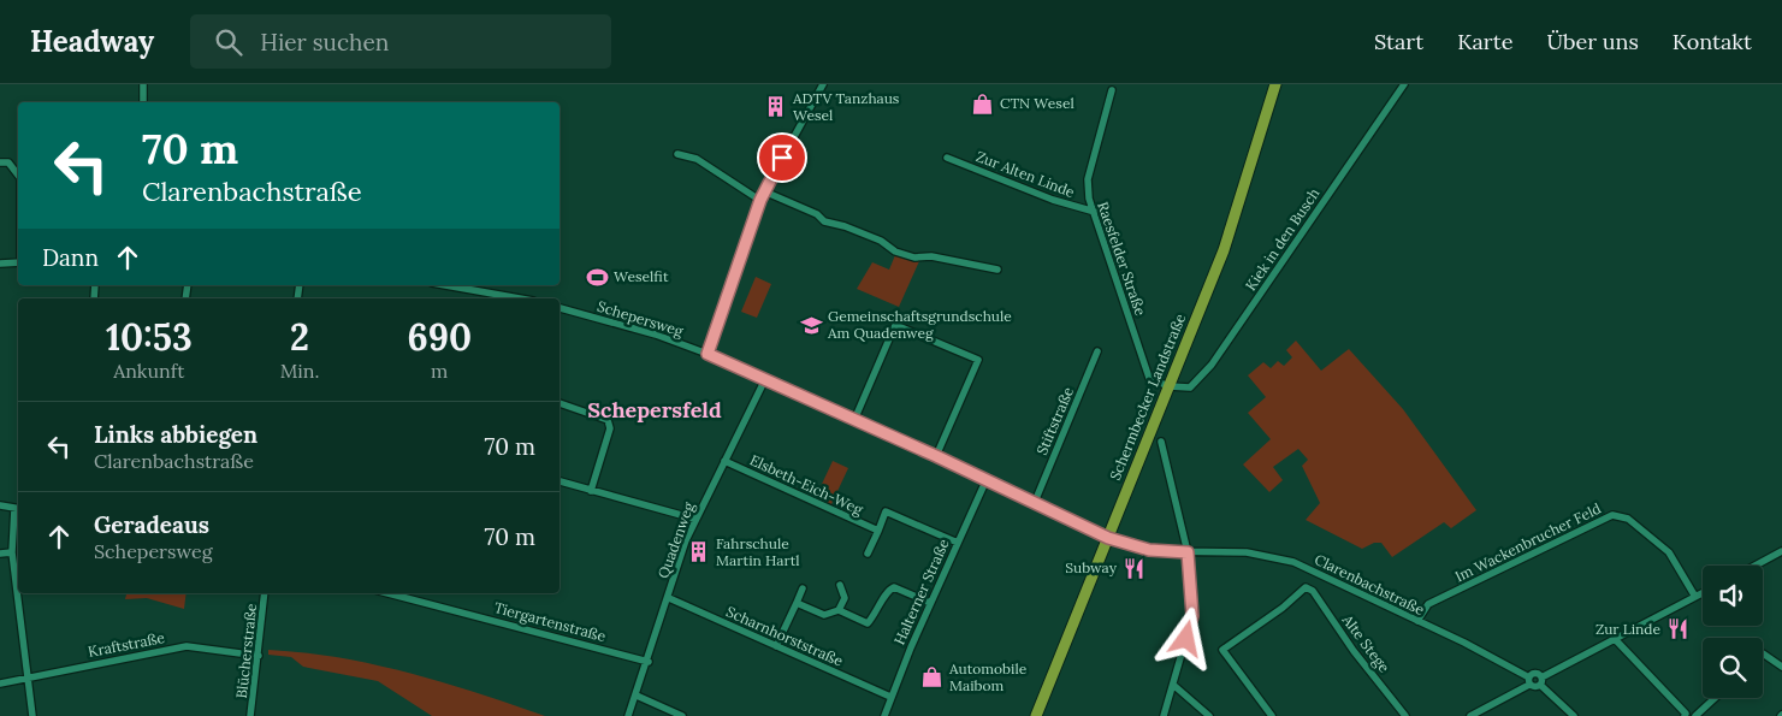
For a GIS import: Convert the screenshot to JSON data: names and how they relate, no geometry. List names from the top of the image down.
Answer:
{
  "streets": {
    "main road": ["Schermbecker Landstraße"],
    "street": [
      "Zur Alten Linde",
      "Kiek in den Busch",
      "Raesfelder Straße",
      "Schepersweg",
      "Stiftstraße",
      "Elsbeth-Eich-Weg",
      "Quadenweg",
      "Im Wackenbrucher Feld",
      "Clarenbachstraße",
      "Halterner Straße",
      "Tiergartenstraße",
      "Scharnhorststraße",
      "Alte Stege",
      "Kraftstraße",
      "Blücherstraße"
    ]
  },
  "crossings": [
    ["Zur Alten Linde", "Raesfelder Straße"],
    ["Kiek in den Busch", "Raesfelder Straße"],
    ["Kiek in den Busch", "Schermbecker Landstraße"],
    ["Raesfelder Straße", "Schermbecker Landstraße"],
    ["Schepersweg", "Schermbecker Landstraße"],
    ["Schepersweg", "Stiftstraße"],
    ["Schepersweg", "Quadenweg"],
    ["Schepersweg", "Clarenbachstraße"],
    ["Schepersweg", "Halterner Straße"],
    ["Schermbecker Landstraße", "Clarenbachstraße"],
    ["Elsbeth-Eich-Weg", "Quadenweg"],
    ["Elsbeth-Eich-Weg", "Halterner Straße"],
    ["Quadenweg", "Tiergartenstraße"],
    ["Quadenweg", "Scharnhorststraße"],
    ["Im Wackenbrucher Feld", "Clarenbachstraße"],
    ["Halterner Straße", "Scharnhorststraße"],
    ["Kraftstraße", "Blücherstraße"]
  ],
  "districts": ["Schepersfeld"],
  "places": {
    "shop": ["CTN Wesel", "Automobile Maibom"],
    "building": ["ADTV Tanzhaus Wesel", "Fahrschule Martin Hartl"],
    "sports": ["Weselfit"],
    "school or university": ["Gemeinschaftsgrundschule Am Quadenweg"],
    "restaurant": ["Subway", "Zur Linde"]
  },
  "page": {
    "header": "Headway",
    "search": "Hier suchen",
    "nav": [
      "Start",
      "Karte",
      "Über uns",
      "Kontakt"
    ],
    "turn": ["70 m", "Clarenbachstraße"],
    "then": "Dann",
    "eta": [
      "10:53",
      "Ankunft",
      "2",
      "Min.",
      "690",
      "m"
    ],
    "list": [
      {
        "name": "Links abbiegen",
        "note": "Clarenbachstraße",
        "value": "70 m"
      },
      {
        "name": "Geradeaus",
        "note": "Schepersweg",
        "value": "70 m"
      }
    ]
  }
}
